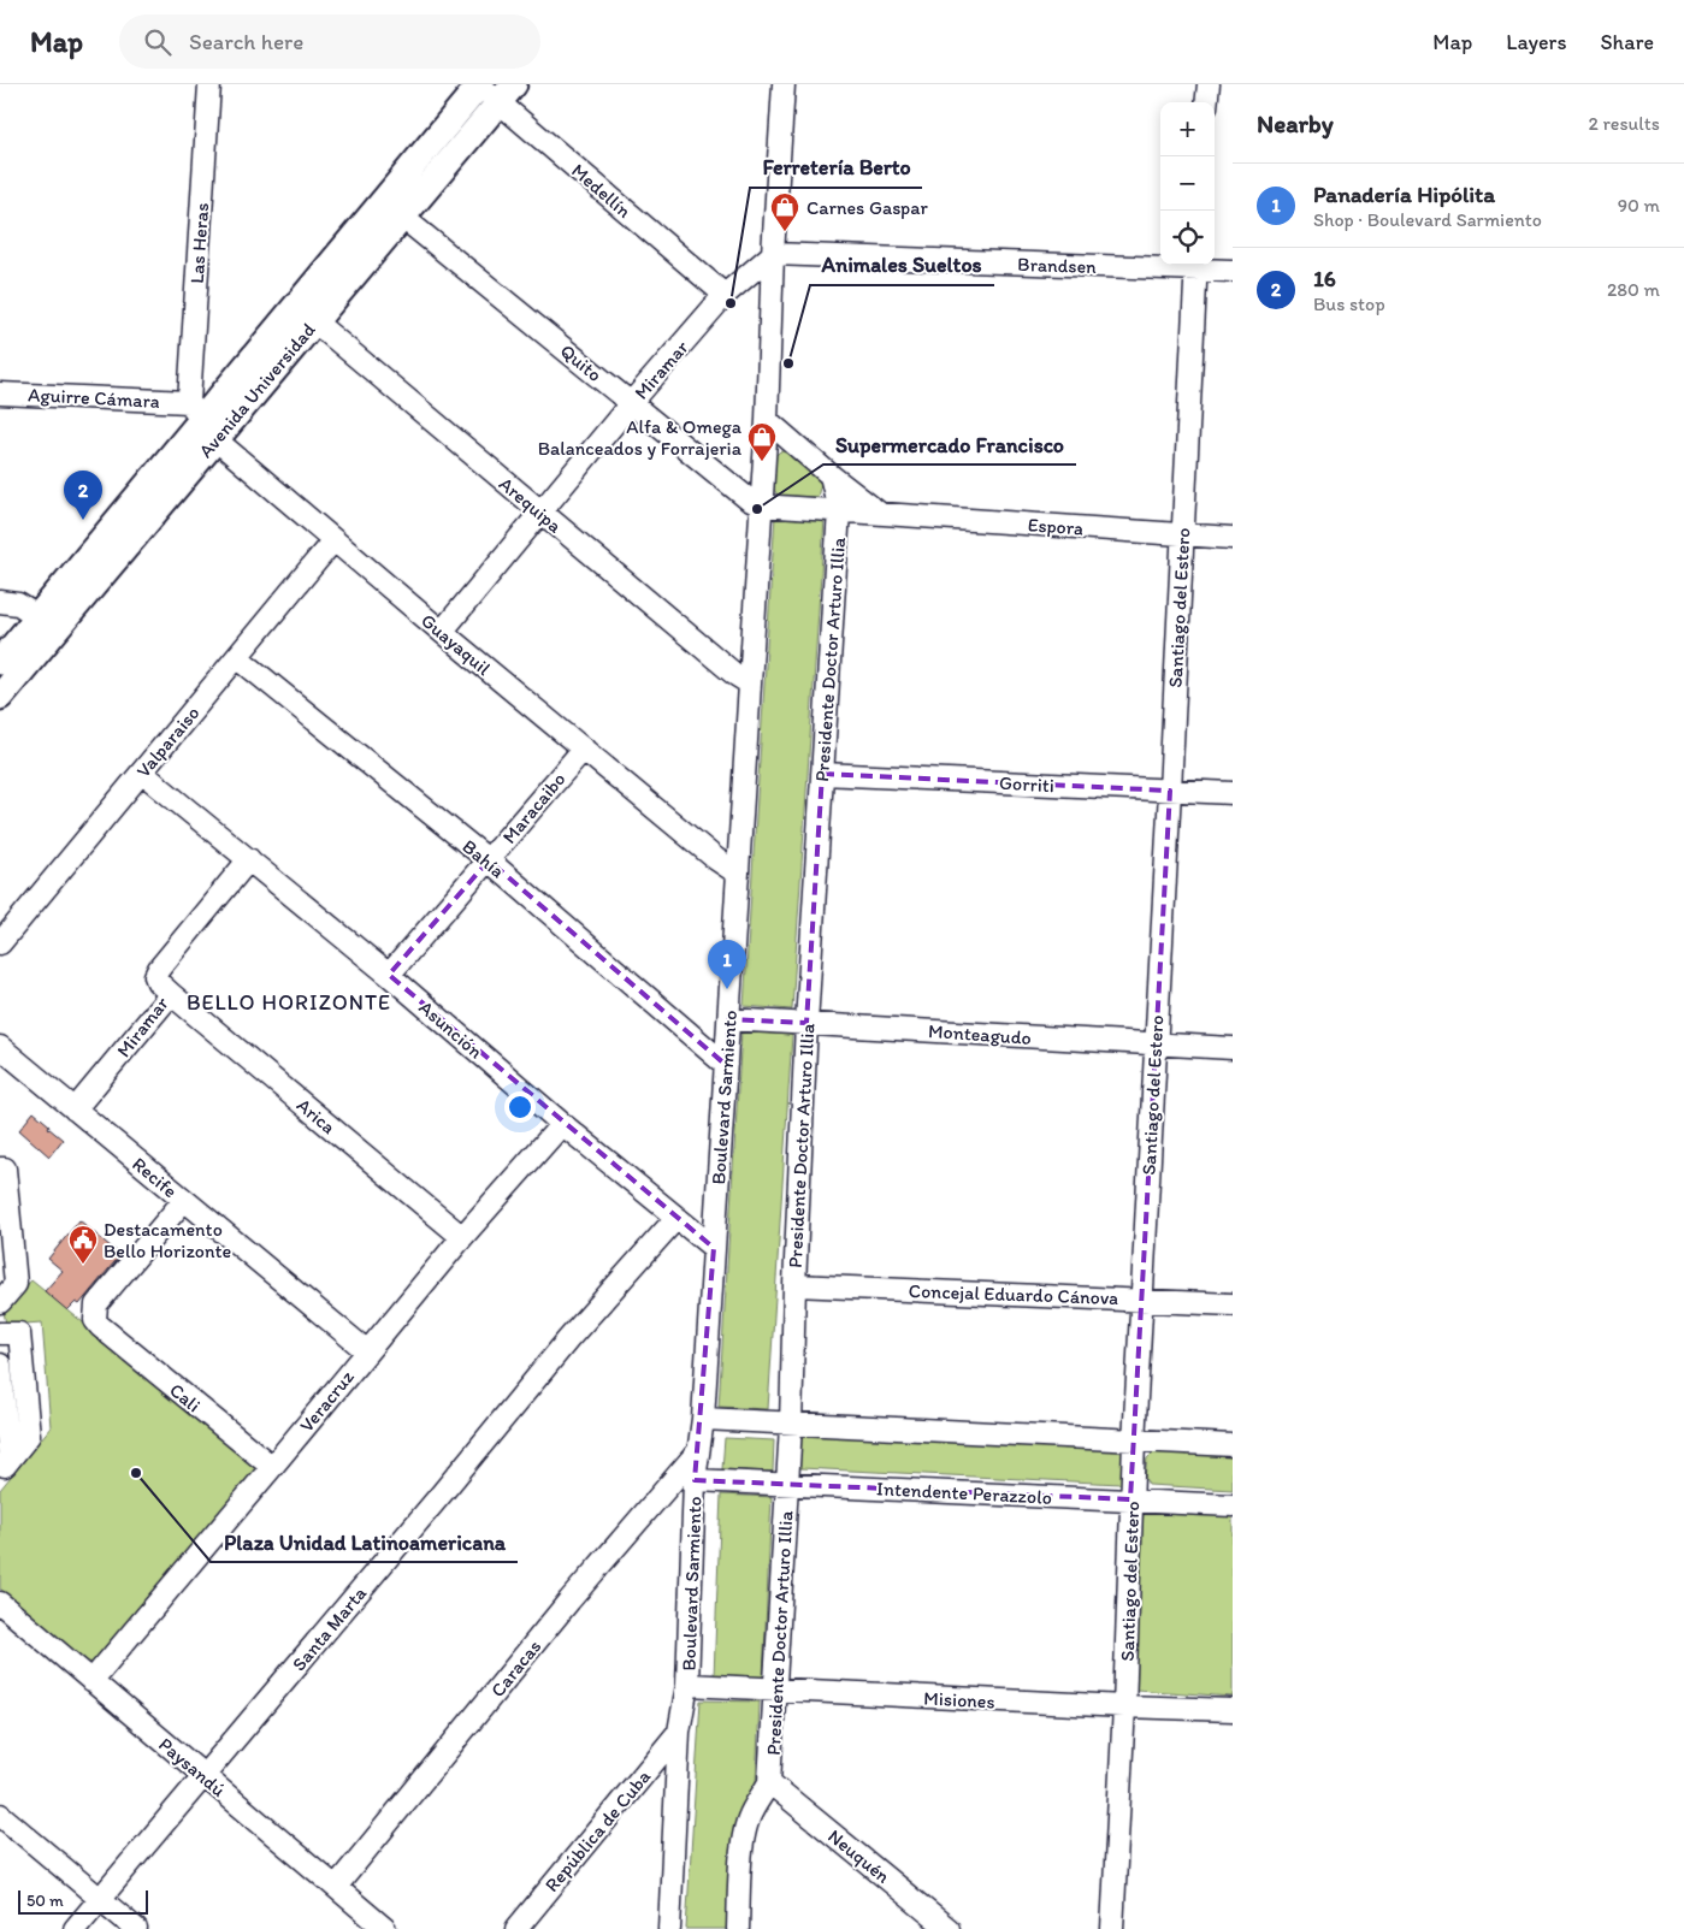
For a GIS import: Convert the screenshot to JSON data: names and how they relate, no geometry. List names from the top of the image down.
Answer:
{
  "streets": {
    "main road": ["Avenida Universidad"],
    "street": [
      "Medellín",
      "Las Heras",
      "Brandsen",
      "Quito",
      "Miramar",
      "Aguirre Cámara",
      "Arequipa",
      "Espora",
      "Santiago del Estero",
      "Guayaquil",
      "Presidente Doctor Arturo Illia",
      "Valparaiso",
      "Gorriti",
      "Maracaibo",
      "Bahía",
      "Asunción",
      "Monteagudo",
      "Boulevard Sarmiento",
      "Arica",
      "Recife",
      "Concejal Eduardo Cánova",
      "Cali",
      "Veracruz",
      "Intendente Perazzolo",
      "Santa Marta",
      "Caracas",
      "Misiones",
      "Paysandú",
      "República de Cuba",
      "Neuquén"
    ]
  },
  "crossings": [
    ["Medellín", "Miramar"],
    ["Medellín", "Avenida Universidad"],
    ["Las Heras", "Avenida Universidad"],
    ["Las Heras", "Aguirre Cámara"],
    ["Las Heras", "Guayaquil"],
    ["Brandsen", "Miramar"],
    ["Brandsen", "Santiago del Estero"],
    ["Brandsen", "Boulevard Sarmiento"],
    ["Quito", "Miramar"],
    ["Quito", "Avenida Universidad"],
    ["Quito", "Espora"],
    ["Quito", "Boulevard Sarmiento"],
    ["Miramar", "Arequipa"],
    ["Miramar", "Guayaquil"],
    ["Miramar", "Asunción"],
    ["Miramar", "Boulevard Sarmiento"],
    ["Miramar", "Arica"],
    ["Miramar", "Recife"],
    ["Avenida Universidad", "Aguirre Cámara"],
    ["Avenida Universidad", "Arequipa"],
    ["Avenida Universidad", "Guayaquil"],
    ["Aguirre Cámara", "Guayaquil"],
    ["Arequipa", "Boulevard Sarmiento"],
    ["Espora", "Santiago del Estero"],
    ["Espora", "Presidente Doctor Arturo Illia"],
    ["Espora", "Boulevard Sarmiento"],
    ["Santiago del Estero", "Gorriti"],
    ["Santiago del Estero", "Monteagudo"],
    ["Santiago del Estero", "Concejal Eduardo Cánova"],
    ["Santiago del Estero", "Intendente Perazzolo"],
    ["Santiago del Estero", "Misiones"],
    ["Guayaquil", "Valparaiso"],
    ["Guayaquil", "Maracaibo"],
    ["Guayaquil", "Boulevard Sarmiento"],
    ["Presidente Doctor Arturo Illia", "Gorriti"],
    ["Presidente Doctor Arturo Illia", "Monteagudo"],
    ["Presidente Doctor Arturo Illia", "Concejal Eduardo Cánova"],
    ["Presidente Doctor Arturo Illia", "Intendente Perazzolo"],
    ["Presidente Doctor Arturo Illia", "Misiones"],
    ["Presidente Doctor Arturo Illia", "Neuquén"],
    ["Valparaiso", "Bahía"],
    ["Valparaiso", "Asunción"],
    ["Maracaibo", "Bahía"],
    ["Maracaibo", "Asunción"],
    ["Bahía", "Boulevard Sarmiento"],
    ["Asunción", "Boulevard Sarmiento"],
    ["Asunción", "Veracruz"],
    ["Asunción", "Santa Marta"],
    ["Monteagudo", "Boulevard Sarmiento"],
    ["Boulevard Sarmiento", "Intendente Perazzolo"],
    ["Boulevard Sarmiento", "Caracas"],
    ["Boulevard Sarmiento", "Misiones"],
    ["Boulevard Sarmiento", "República de Cuba"],
    ["Arica", "Veracruz"],
    ["Recife", "Cali"],
    ["Recife", "Veracruz"],
    ["Cali", "Veracruz"],
    ["Veracruz", "Paysandú"],
    ["Santa Marta", "Paysandú"],
    ["Caracas", "Paysandú"]
  ],
  "districts": ["BELLO HORIZONTE"],
  "places": {
    "shop": ["Carnes Gaspar", "Alfa & Omega Balanceados y Forrajeria"],
    "other": [
      "Ferretería Berto",
      "Animales Sueltos",
      "Supermercado Francisco",
      "Plaza Unidad Latinoamericana"
    ],
    "public building": ["Destacamento Bello Horizonte"]
  },
  "scale_bar": "50 m",
  "page": {
    "header": "Map",
    "search": "Search here",
    "nav": ["Map", "Layers", "Share"],
    "heading": ["Nearby", "2 results"],
    "map_buttons": ["+", "−"],
    "list": [
      {
        "mark": "1",
        "name": "Panadería Hipólita",
        "note": "Shop · Boulevard Sarmiento",
        "value": "90 m"
      },
      {
        "mark": "2",
        "name": "16",
        "note": "Bus stop",
        "value": "280 m"
      }
    ],
    "pins": ["2", "1"],
    "scale": "50 m"
  }
}
